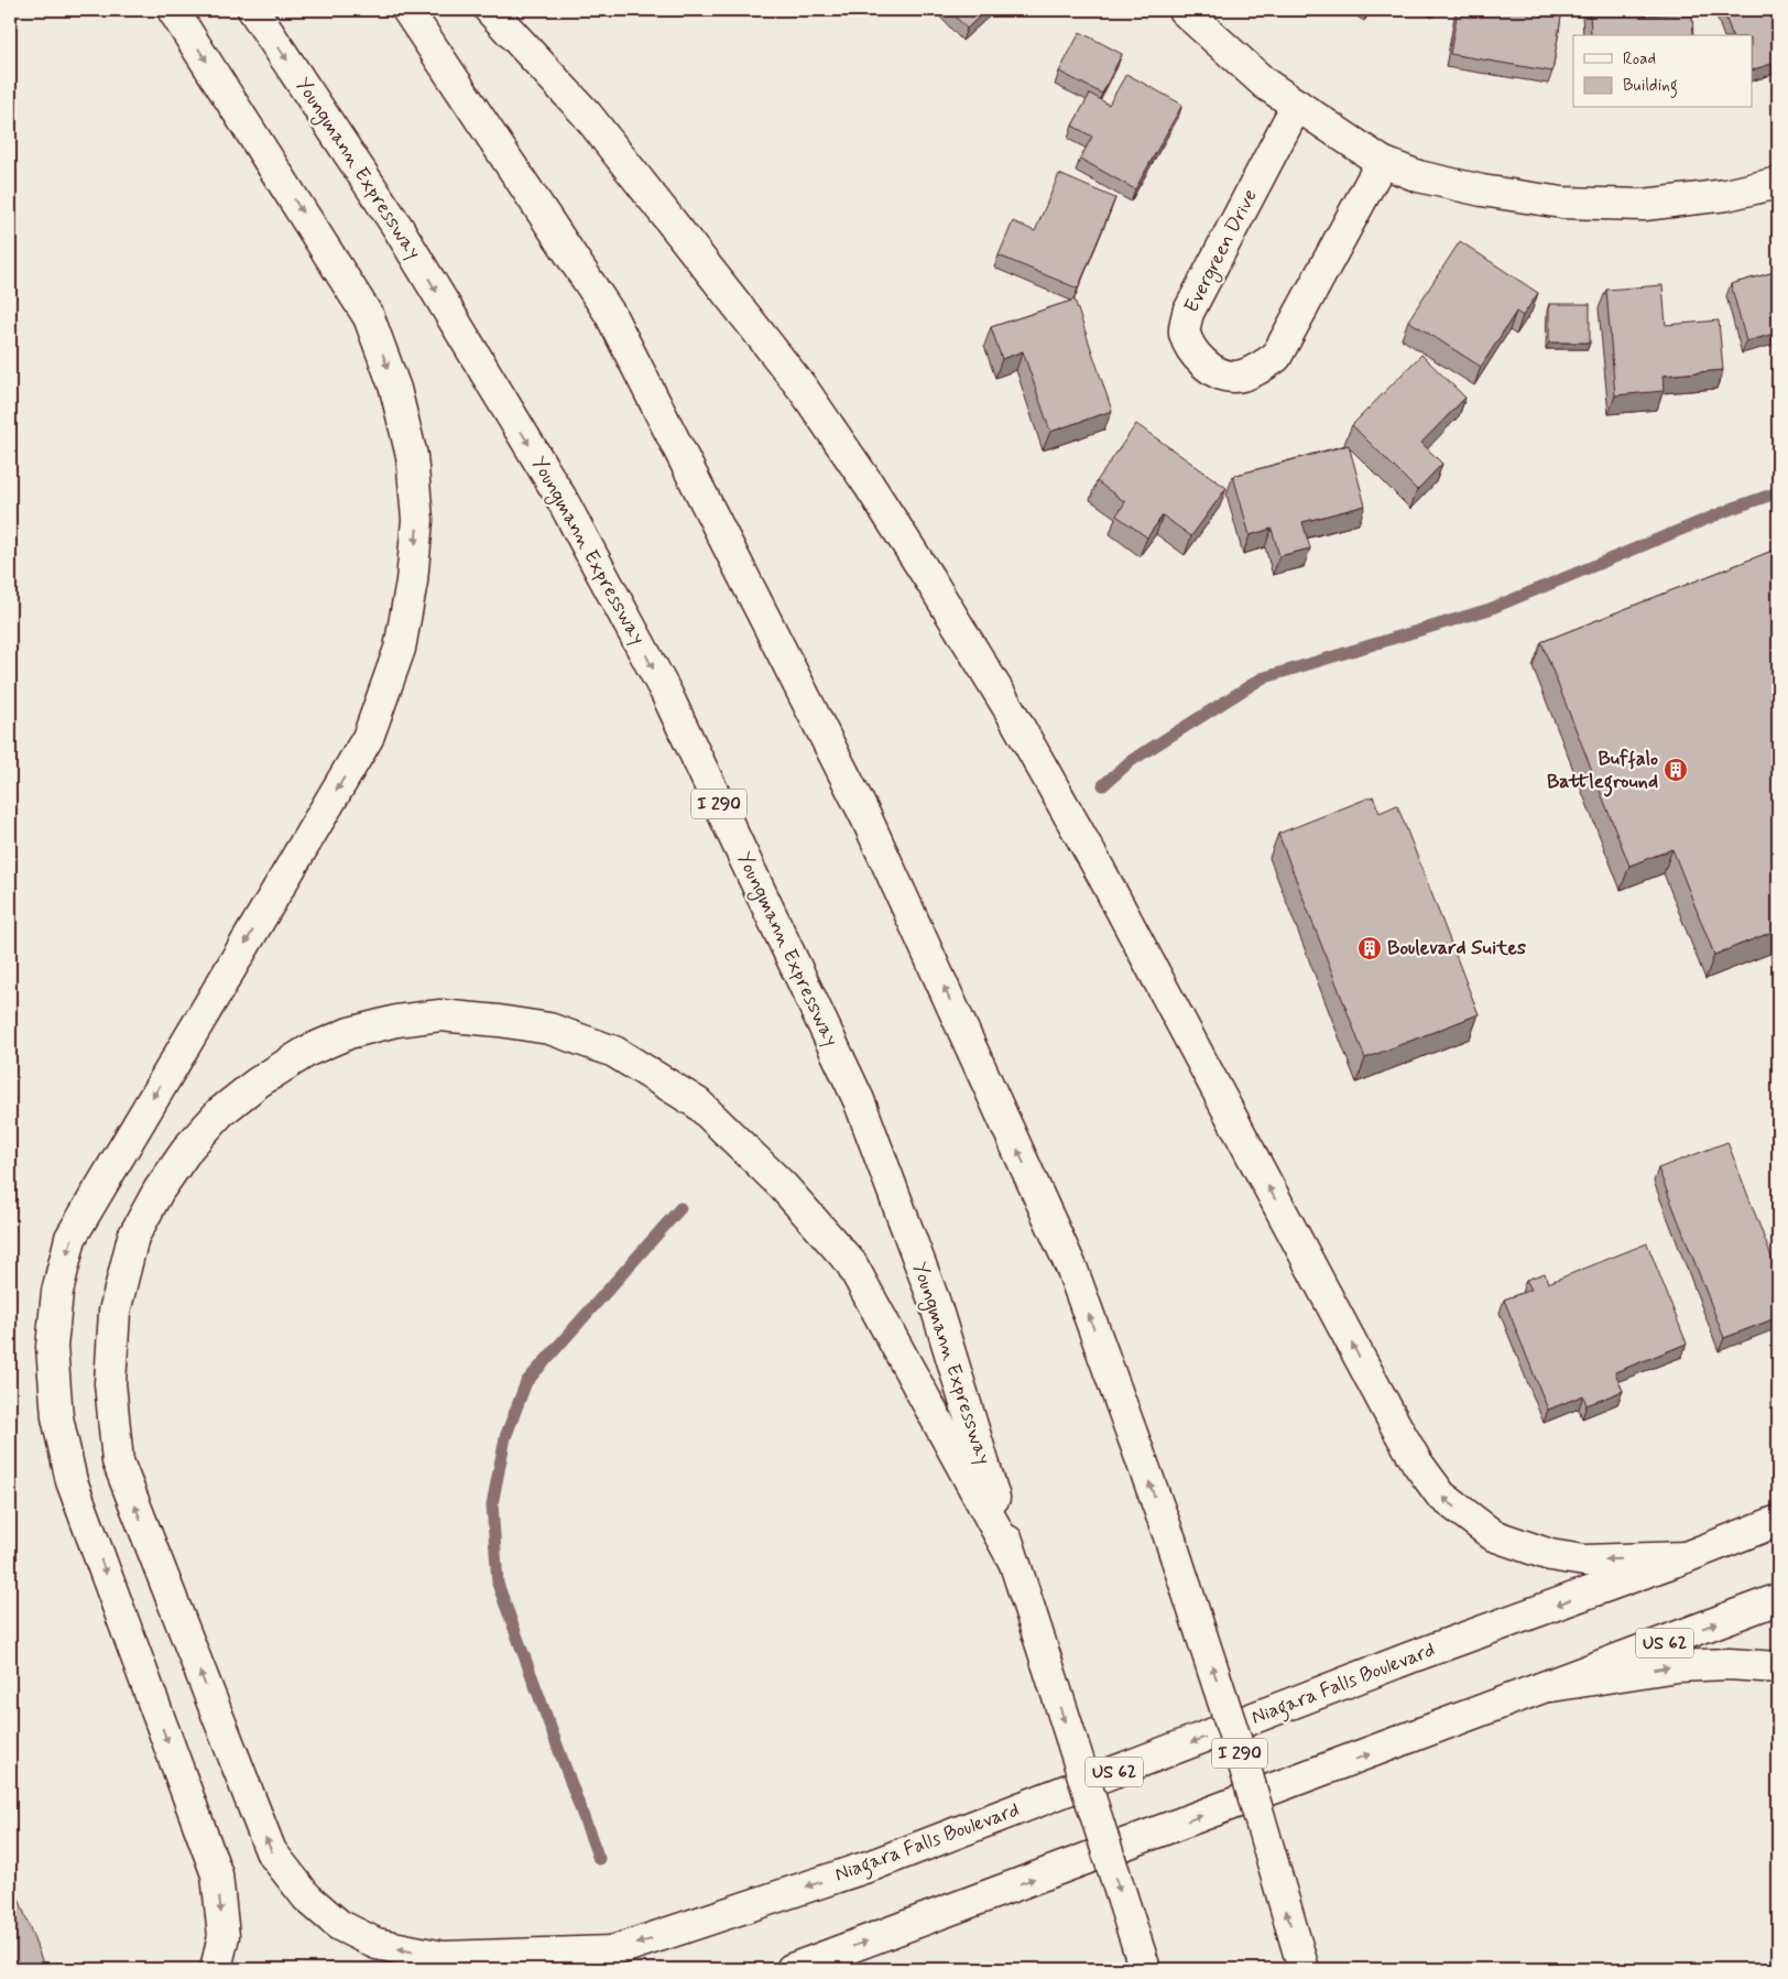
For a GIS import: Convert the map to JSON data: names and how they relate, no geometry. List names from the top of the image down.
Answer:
{
  "streets": {
    "main road": [
      "Youngmann Expressway",
      "Evergreen Drive",
      "I 290",
      "US 62",
      "Niagara Falls Boulevard"
    ]
  },
  "places": {
    "building": ["Buffalo Battleground", "Boulevard Suites"]
  },
  "legend": ["Road", "Building"]
}
